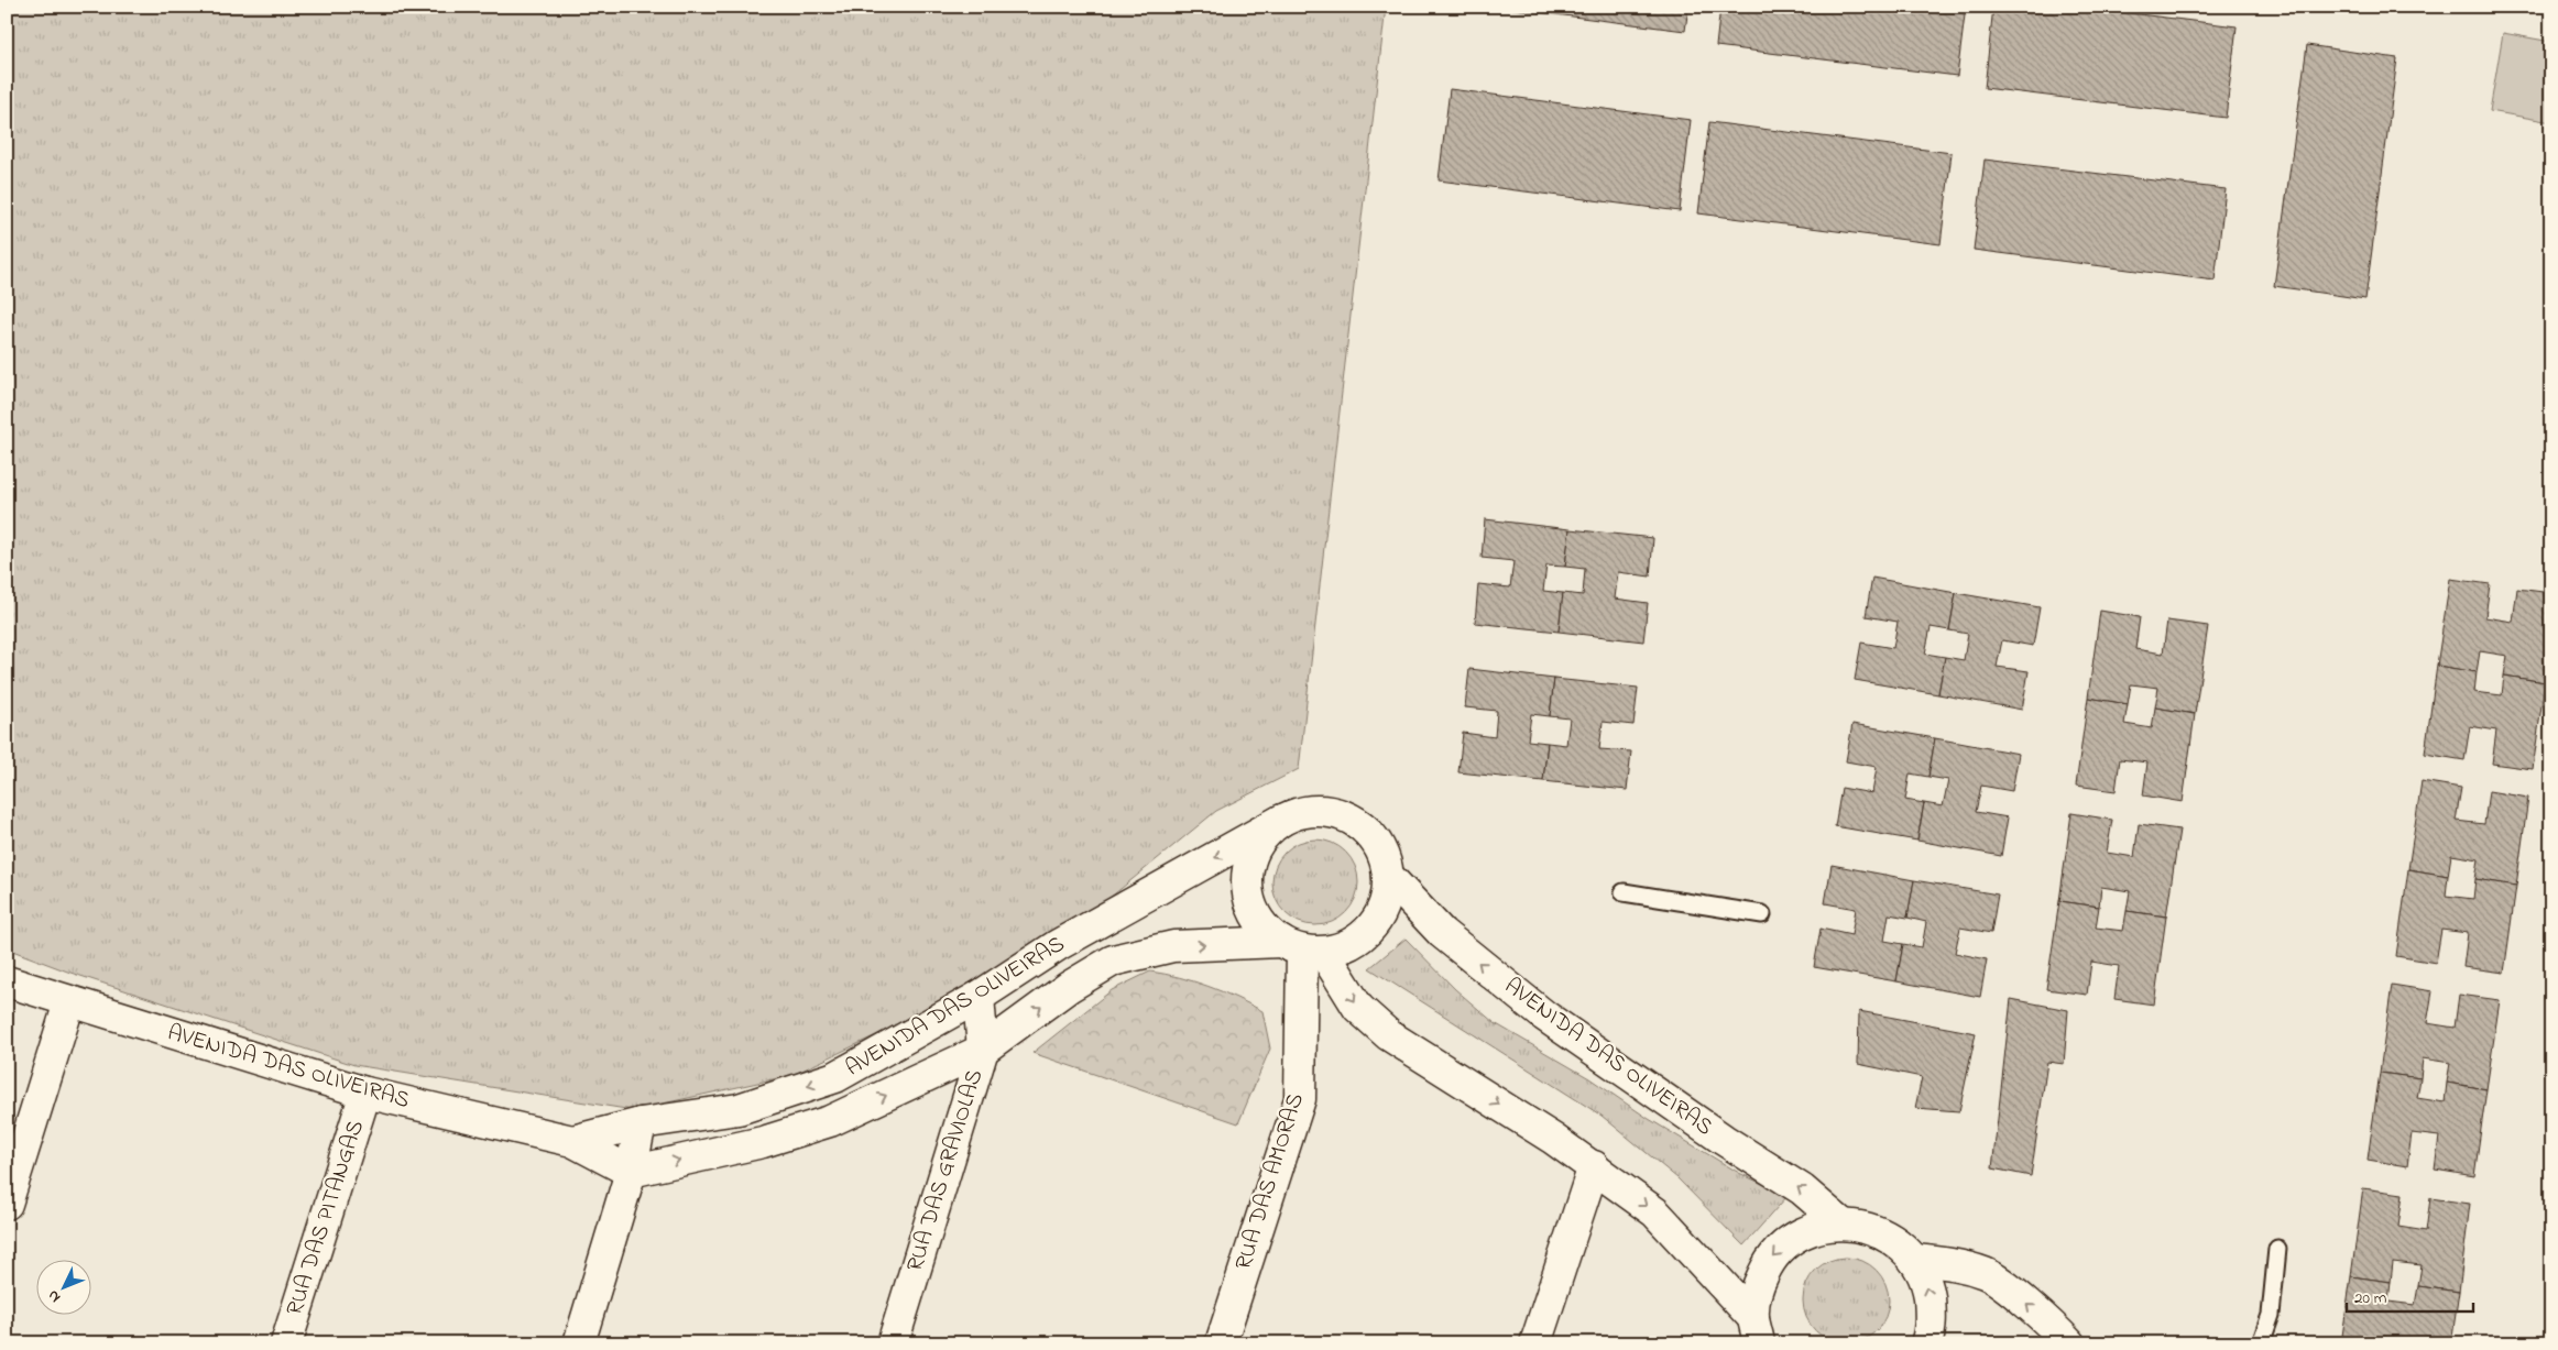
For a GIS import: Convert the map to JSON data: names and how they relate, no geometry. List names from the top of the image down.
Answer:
{
  "streets": {
    "street": [
      "AVENIDA DAS OLIVEIRAS",
      "RUA DAS GRAVIOLAS",
      "RUA DAS AMORAS",
      "RUA DAS PITANGAS"
    ]
  },
  "crossings": [
    ["AVENIDA DAS OLIVEIRAS", "RUA DAS GRAVIOLAS"],
    ["AVENIDA DAS OLIVEIRAS", "RUA DAS AMORAS"],
    ["AVENIDA DAS OLIVEIRAS", "RUA DAS PITANGAS"]
  ],
  "scale_bar": "20 m",
  "north": "bottom left"
}
